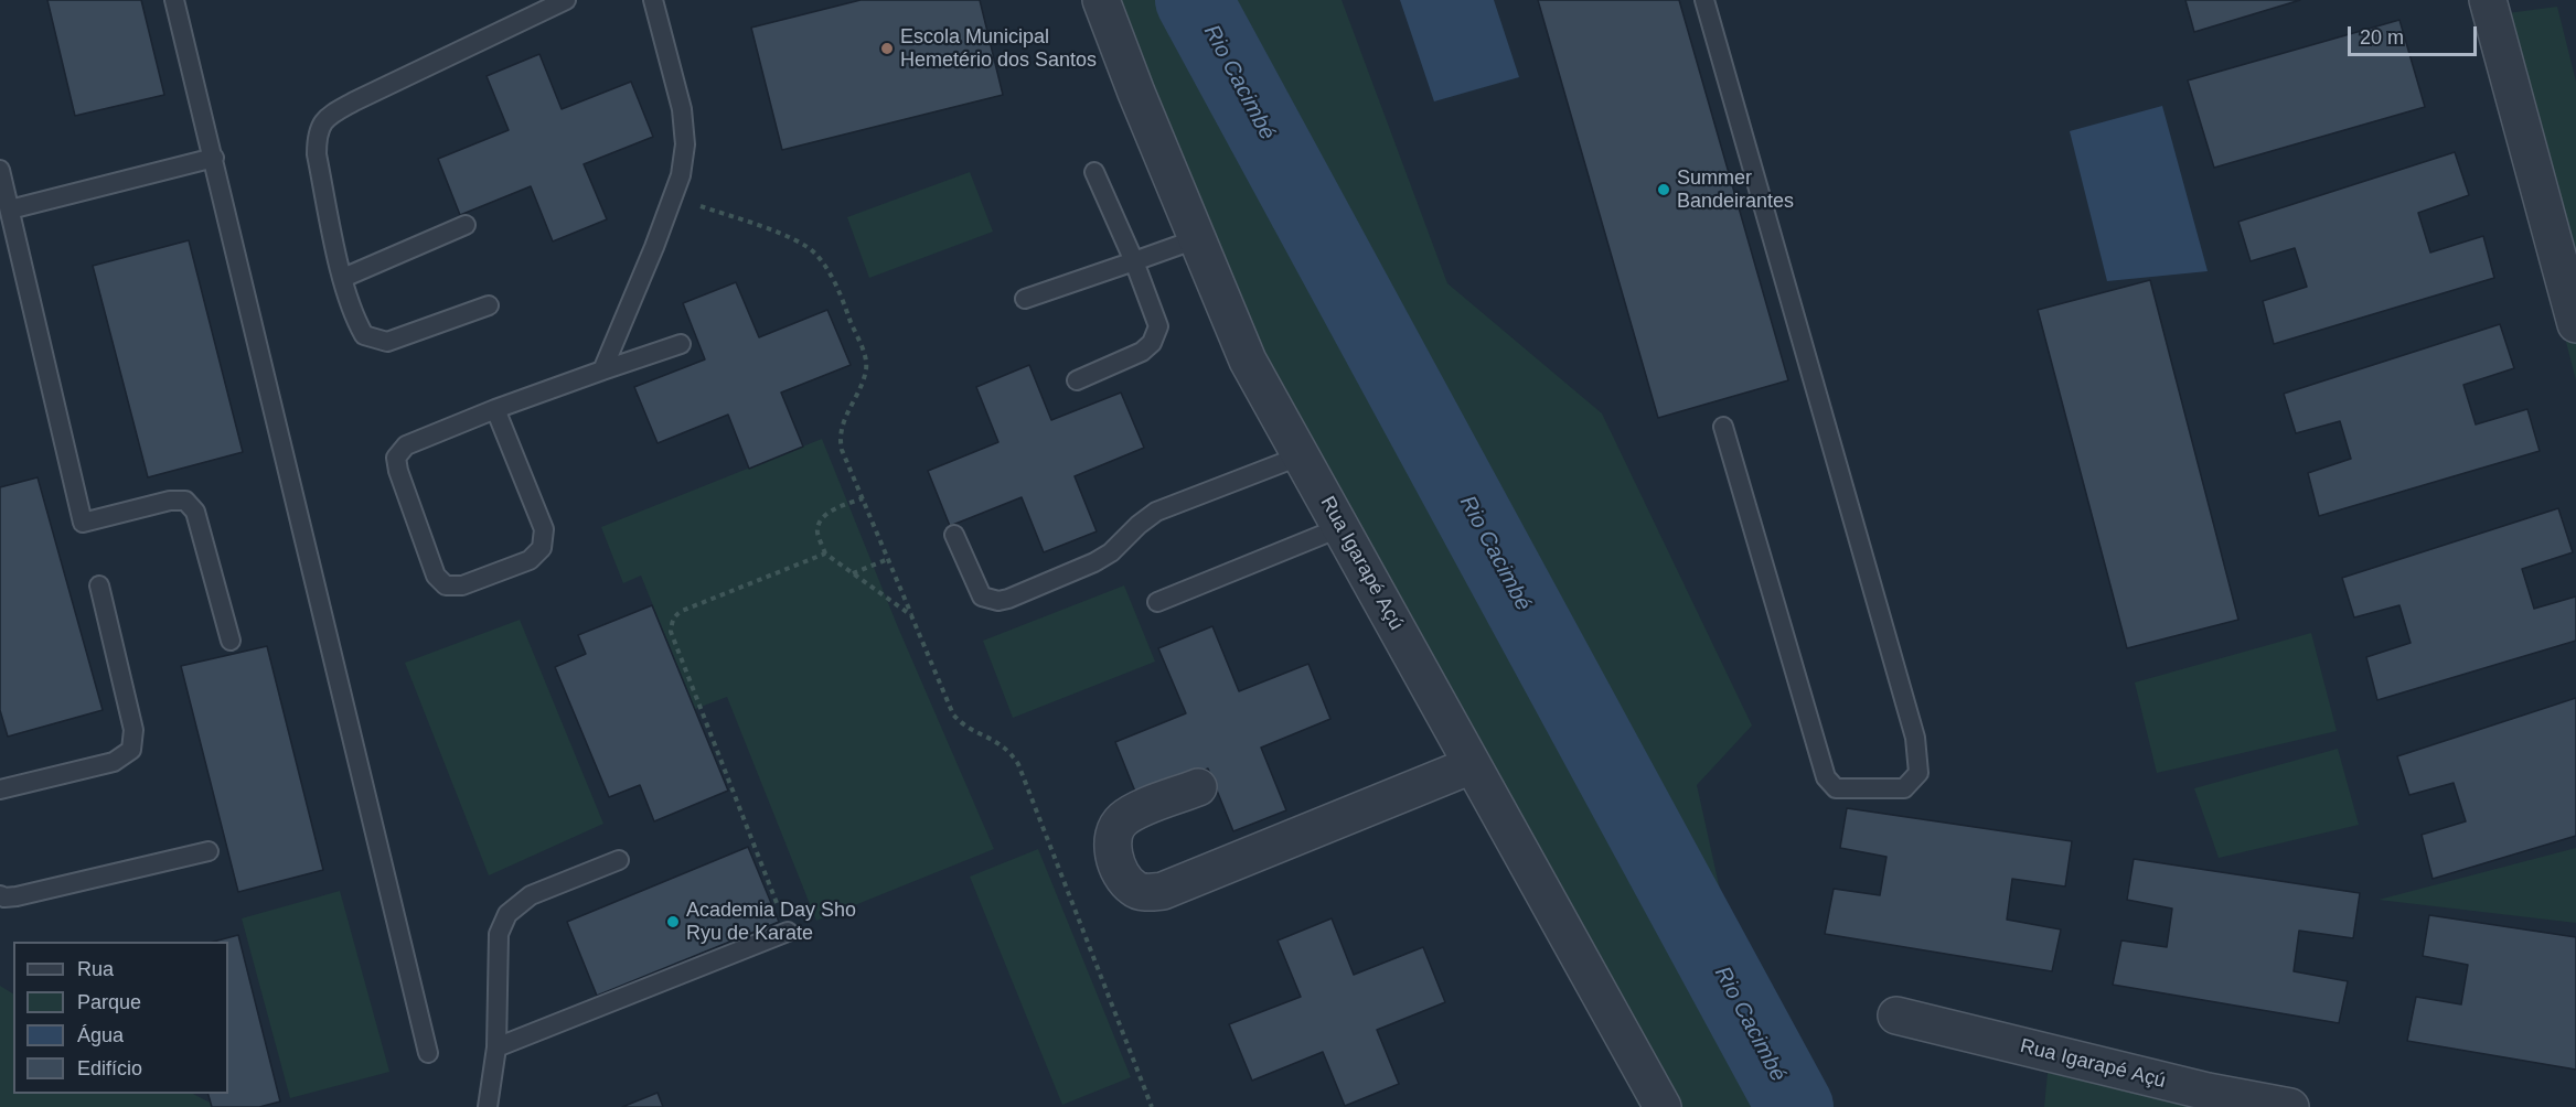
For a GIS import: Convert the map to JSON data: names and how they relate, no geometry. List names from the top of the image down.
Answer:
{
  "streets": {
    "street": ["Rua Igarapé Açú"]
  },
  "water": ["Rio Cacimbé"],
  "places": ["Escola Municipal Hemetério dos Santos", "Summer Bandeirantes", "Academia Day Sho Ryu de Karate"],
  "legend": [
    "Rua",
    "Parque",
    "Água",
    "Edifício"
  ],
  "scale_bar": "20 m"
}
